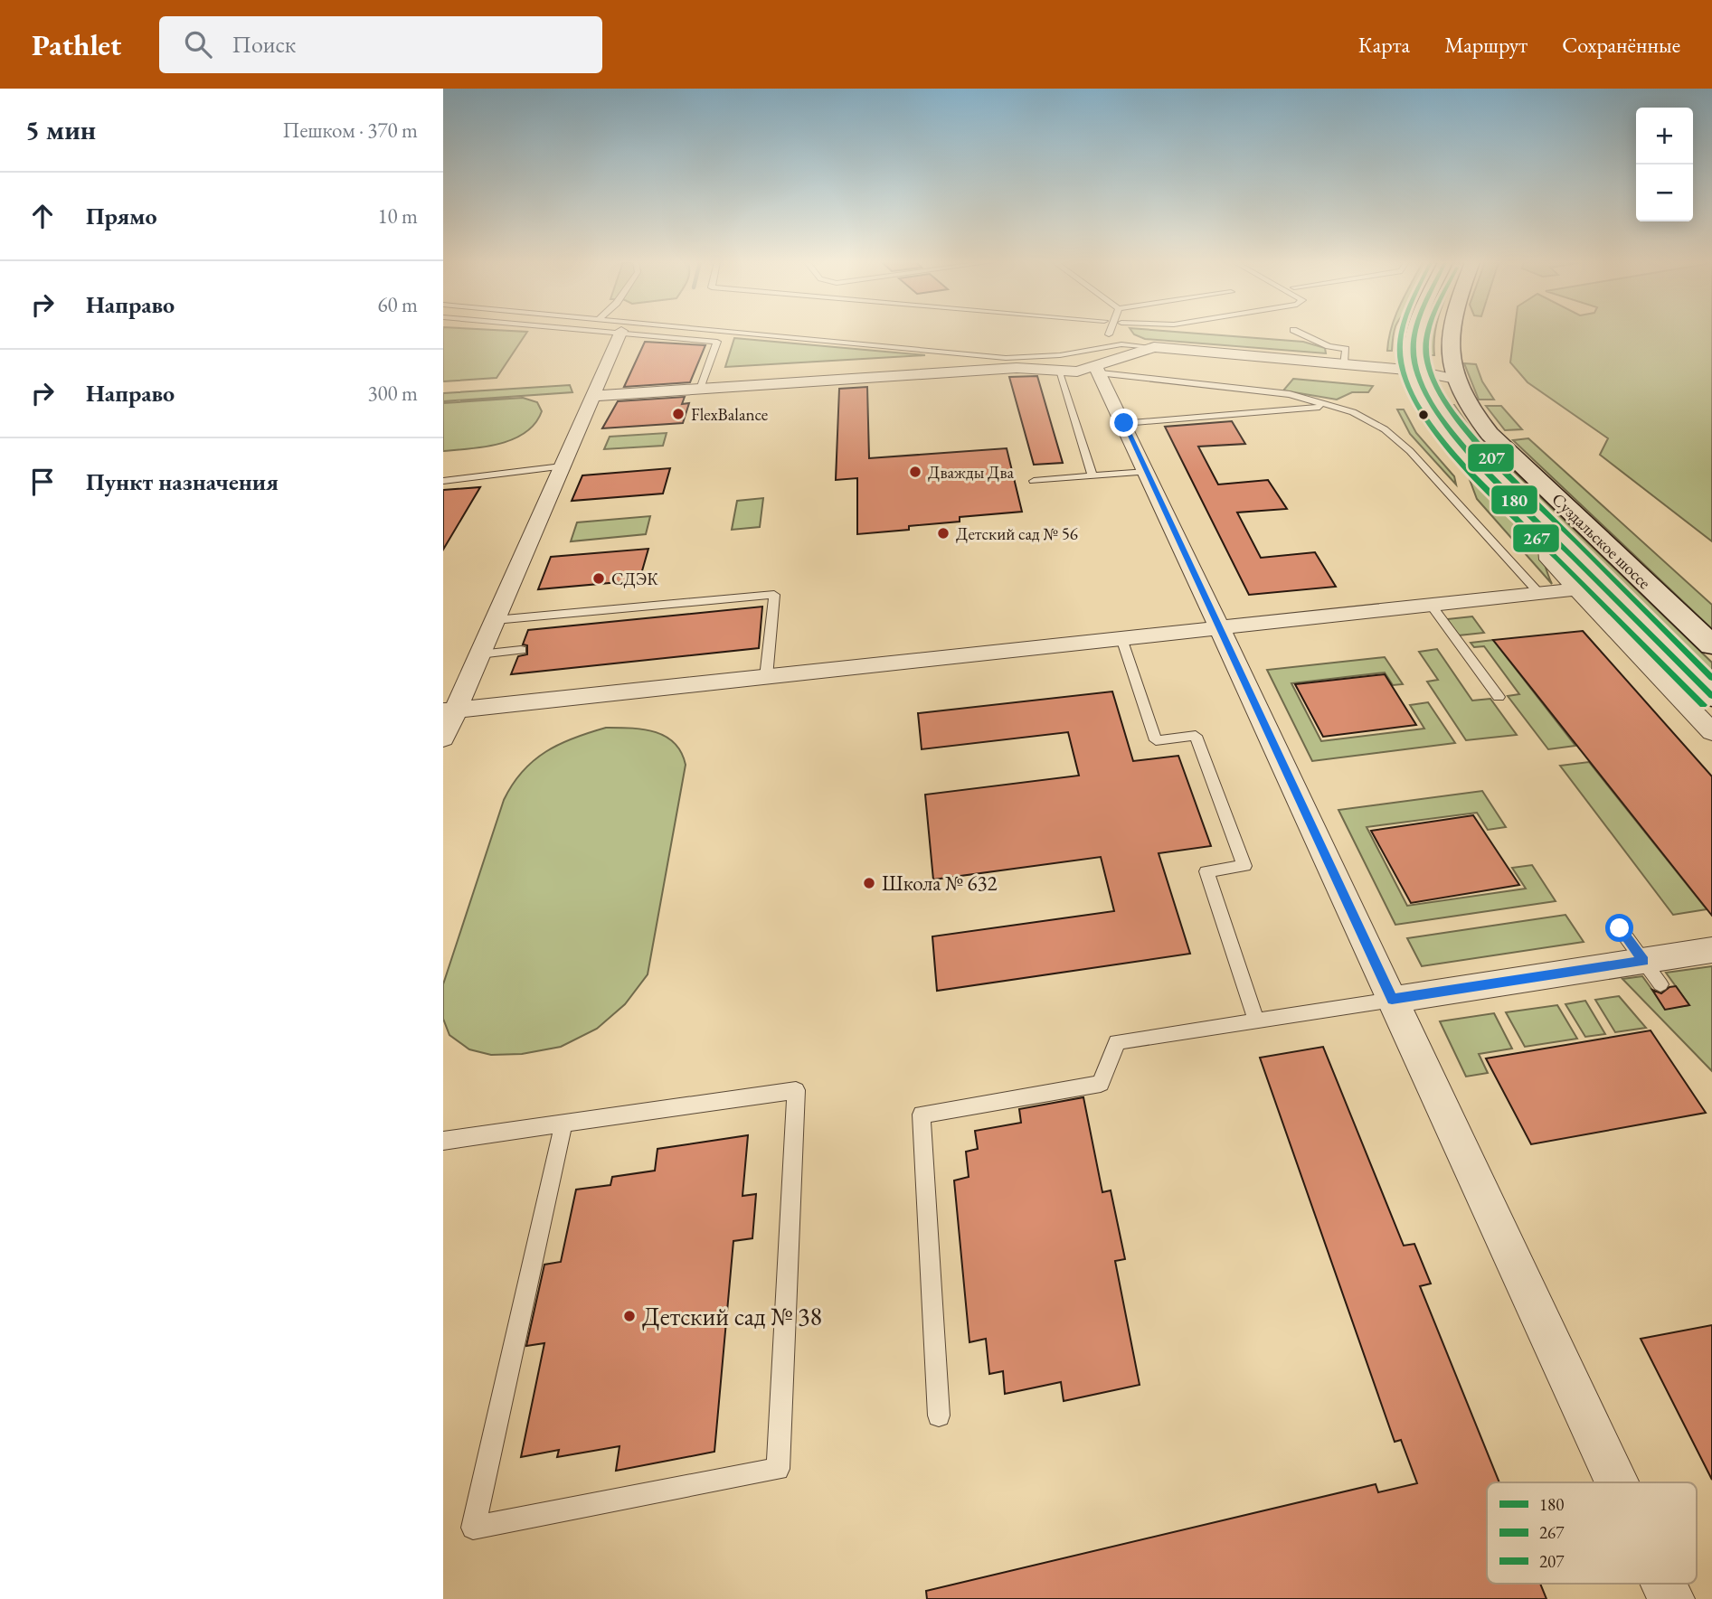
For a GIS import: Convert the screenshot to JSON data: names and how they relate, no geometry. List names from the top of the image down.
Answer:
{
  "streets": {
    "main road": ["Суздальское шоссе"]
  },
  "places": [
    "FlexBalance",
    "Дважды Два",
    "Детский сад № 56",
    "СДЭК",
    "Школа № 632",
    "Детский сад № 38"
  ],
  "lines": ["transit line 180", "transit line 267", "transit line 207"],
  "legend": ["180", "267", "207"],
  "page": {
    "header": "Pathlet",
    "search": "Поиск",
    "nav": ["Карта", "Маршрут", "Сохранённые"],
    "heading": ["5 мин", "Пешком · 370 m"],
    "map_buttons": ["+", "−"],
    "list": [
      ["Прямо", "10 m"],
      ["Направо", "60 m"],
      ["Направо", "300 m"],
      "Пункт назначения"
    ]
  }
}
